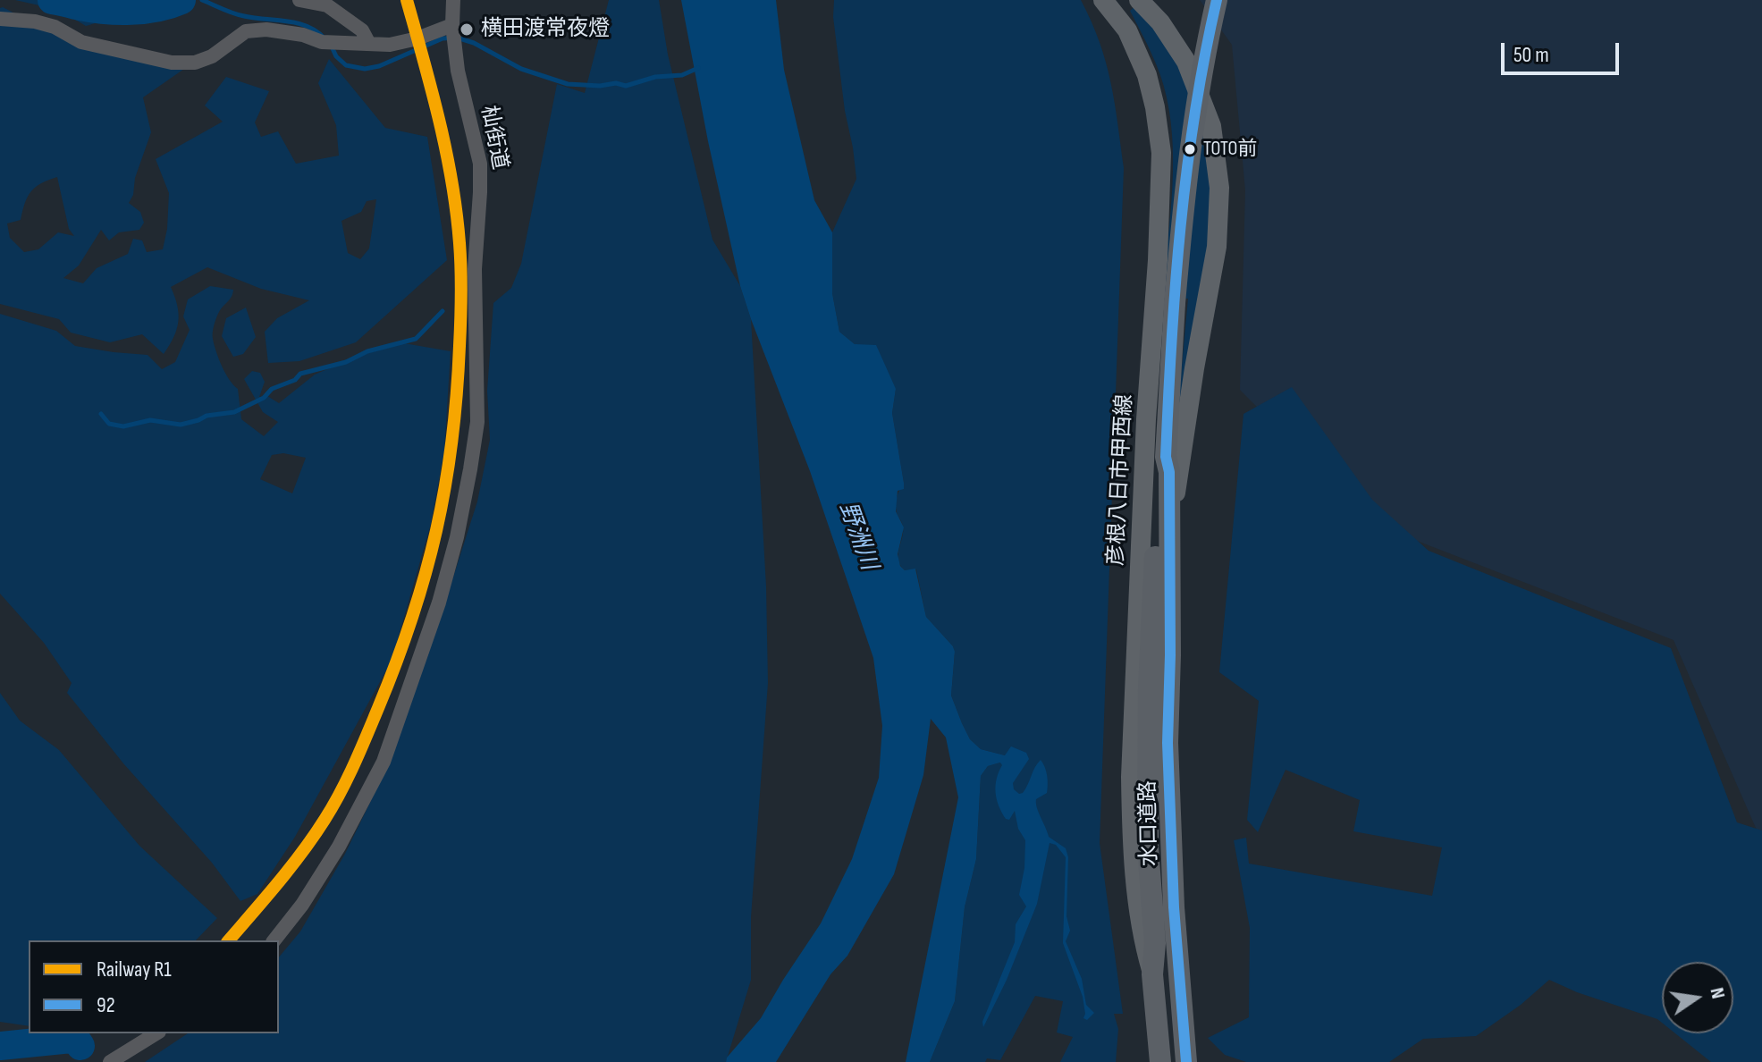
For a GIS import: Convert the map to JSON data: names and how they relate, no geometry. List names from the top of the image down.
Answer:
{
  "streets": {
    "highway": ["水口道路"],
    "main road": ["彦根八日市甲西線"],
    "street": ["杣街道"]
  },
  "crossings": [
    ["彦根八日市甲西線", "水口道路"]
  ],
  "water": ["野洲川"],
  "places": ["横田渡常夜燈", "TOTO前"],
  "lines": ["rail line R1", "transit line 92"],
  "legend": ["Railway R1", "92"],
  "scale_bar": "50 m",
  "north": "right"
}
